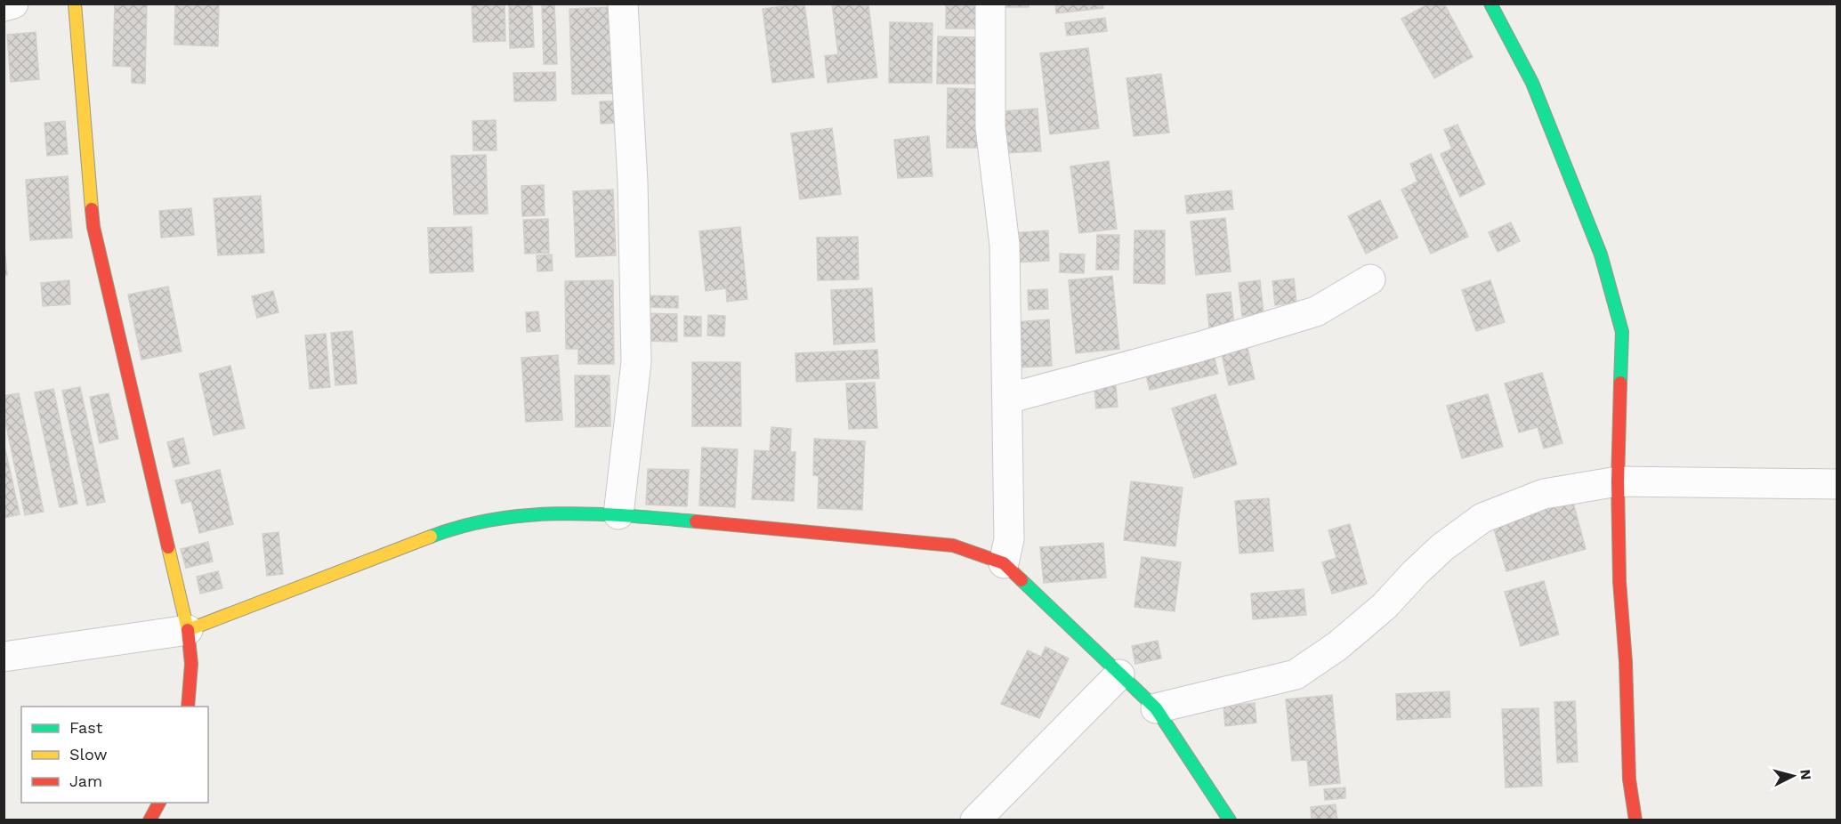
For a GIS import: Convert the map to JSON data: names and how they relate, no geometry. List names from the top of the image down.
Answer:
{
  "legend": ["Fast", "Slow", "Jam"],
  "north": "right"
}
